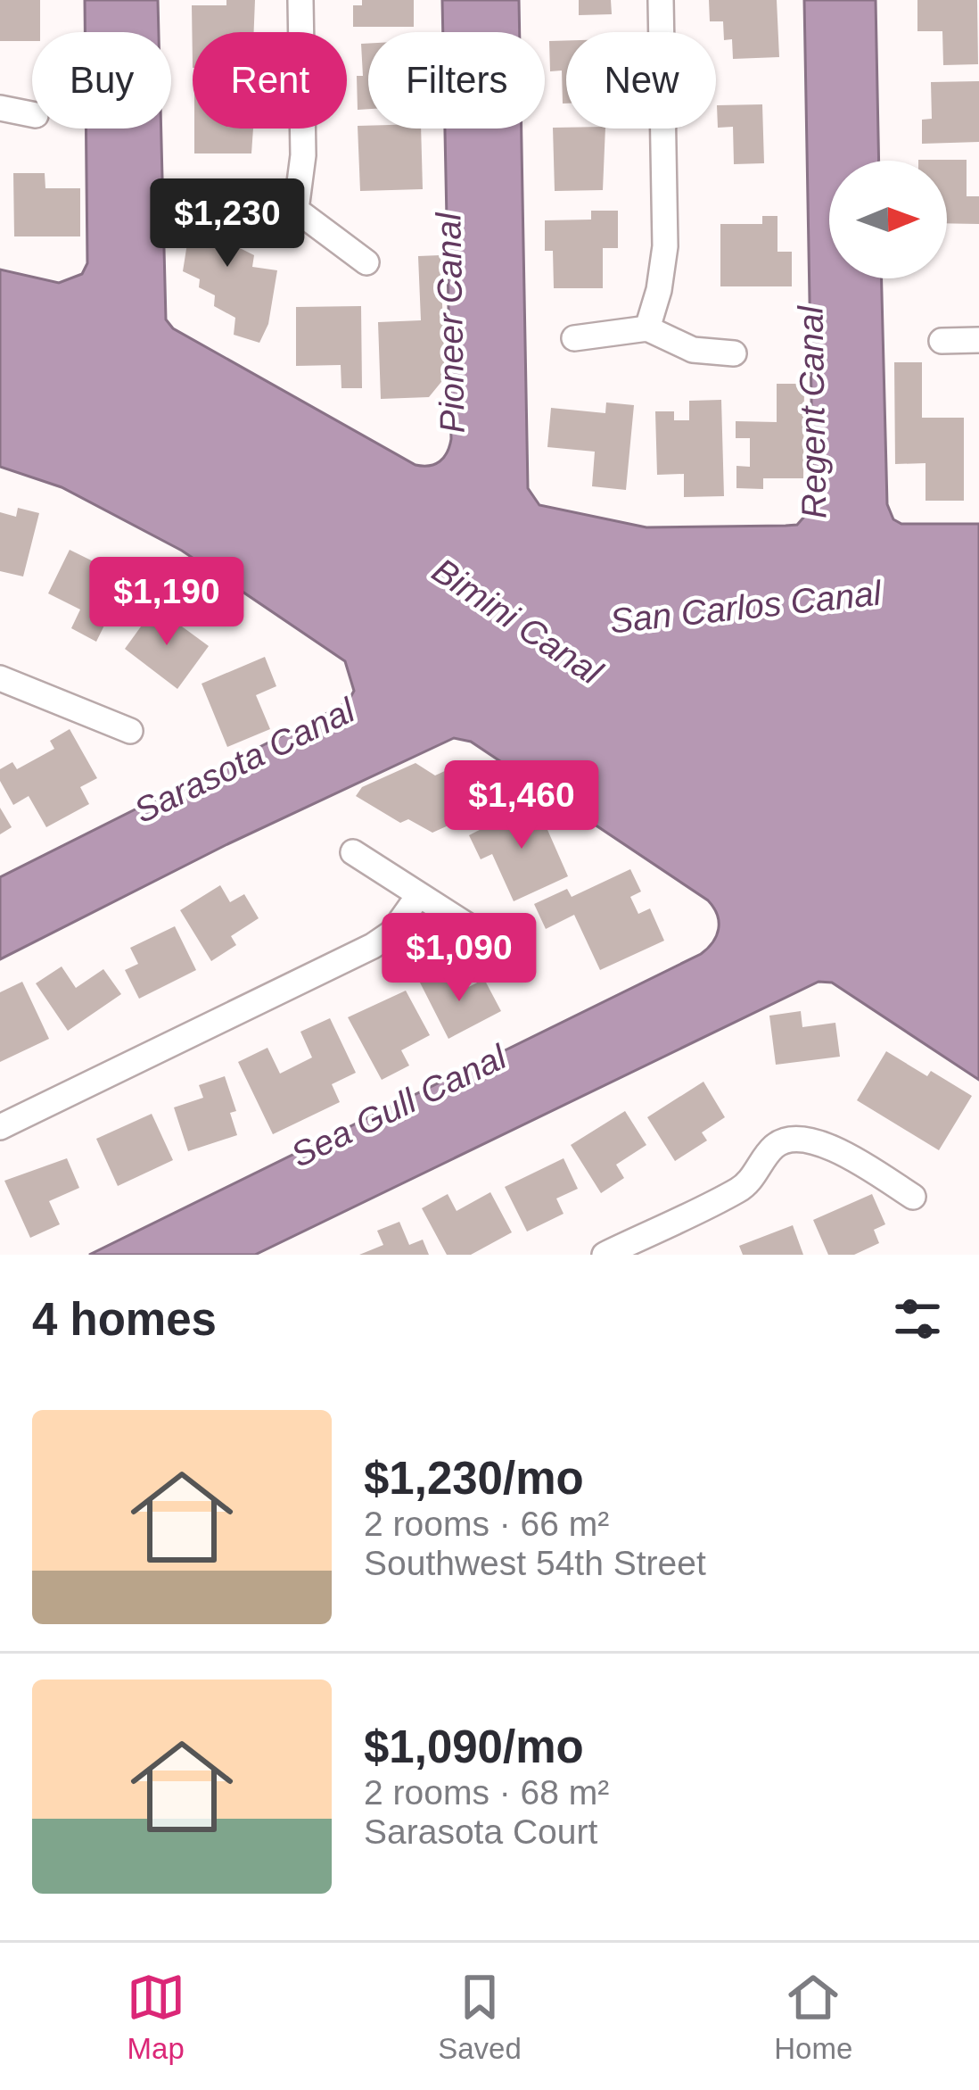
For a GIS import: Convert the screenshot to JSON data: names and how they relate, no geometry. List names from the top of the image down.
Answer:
{
  "water": [
    "Pioneer Canal",
    "Regent Canal",
    "San Carlos Canal",
    "Bimini Canal",
    "Sarasota Canal",
    "Sea Gull Canal"
  ],
  "north": "right",
  "page": {
    "chip": [
      "Buy",
      "Rent",
      "Filters",
      "New"
    ],
    "price": [
      "$1,230",
      "$1,190",
      "$1,460",
      "$1,090"
    ],
    "heading": "4 homes",
    "list": [
      {
        "name": "$1,230/mo",
        "note": "2 rooms · 66 m² · Southwest 54th Street"
      },
      {
        "name": "$1,090/mo",
        "note": "2 rooms · 68 m² · Sarasota Court"
      }
    ],
    "tabs": ["Map", "Saved", "Home"]
  }
}
